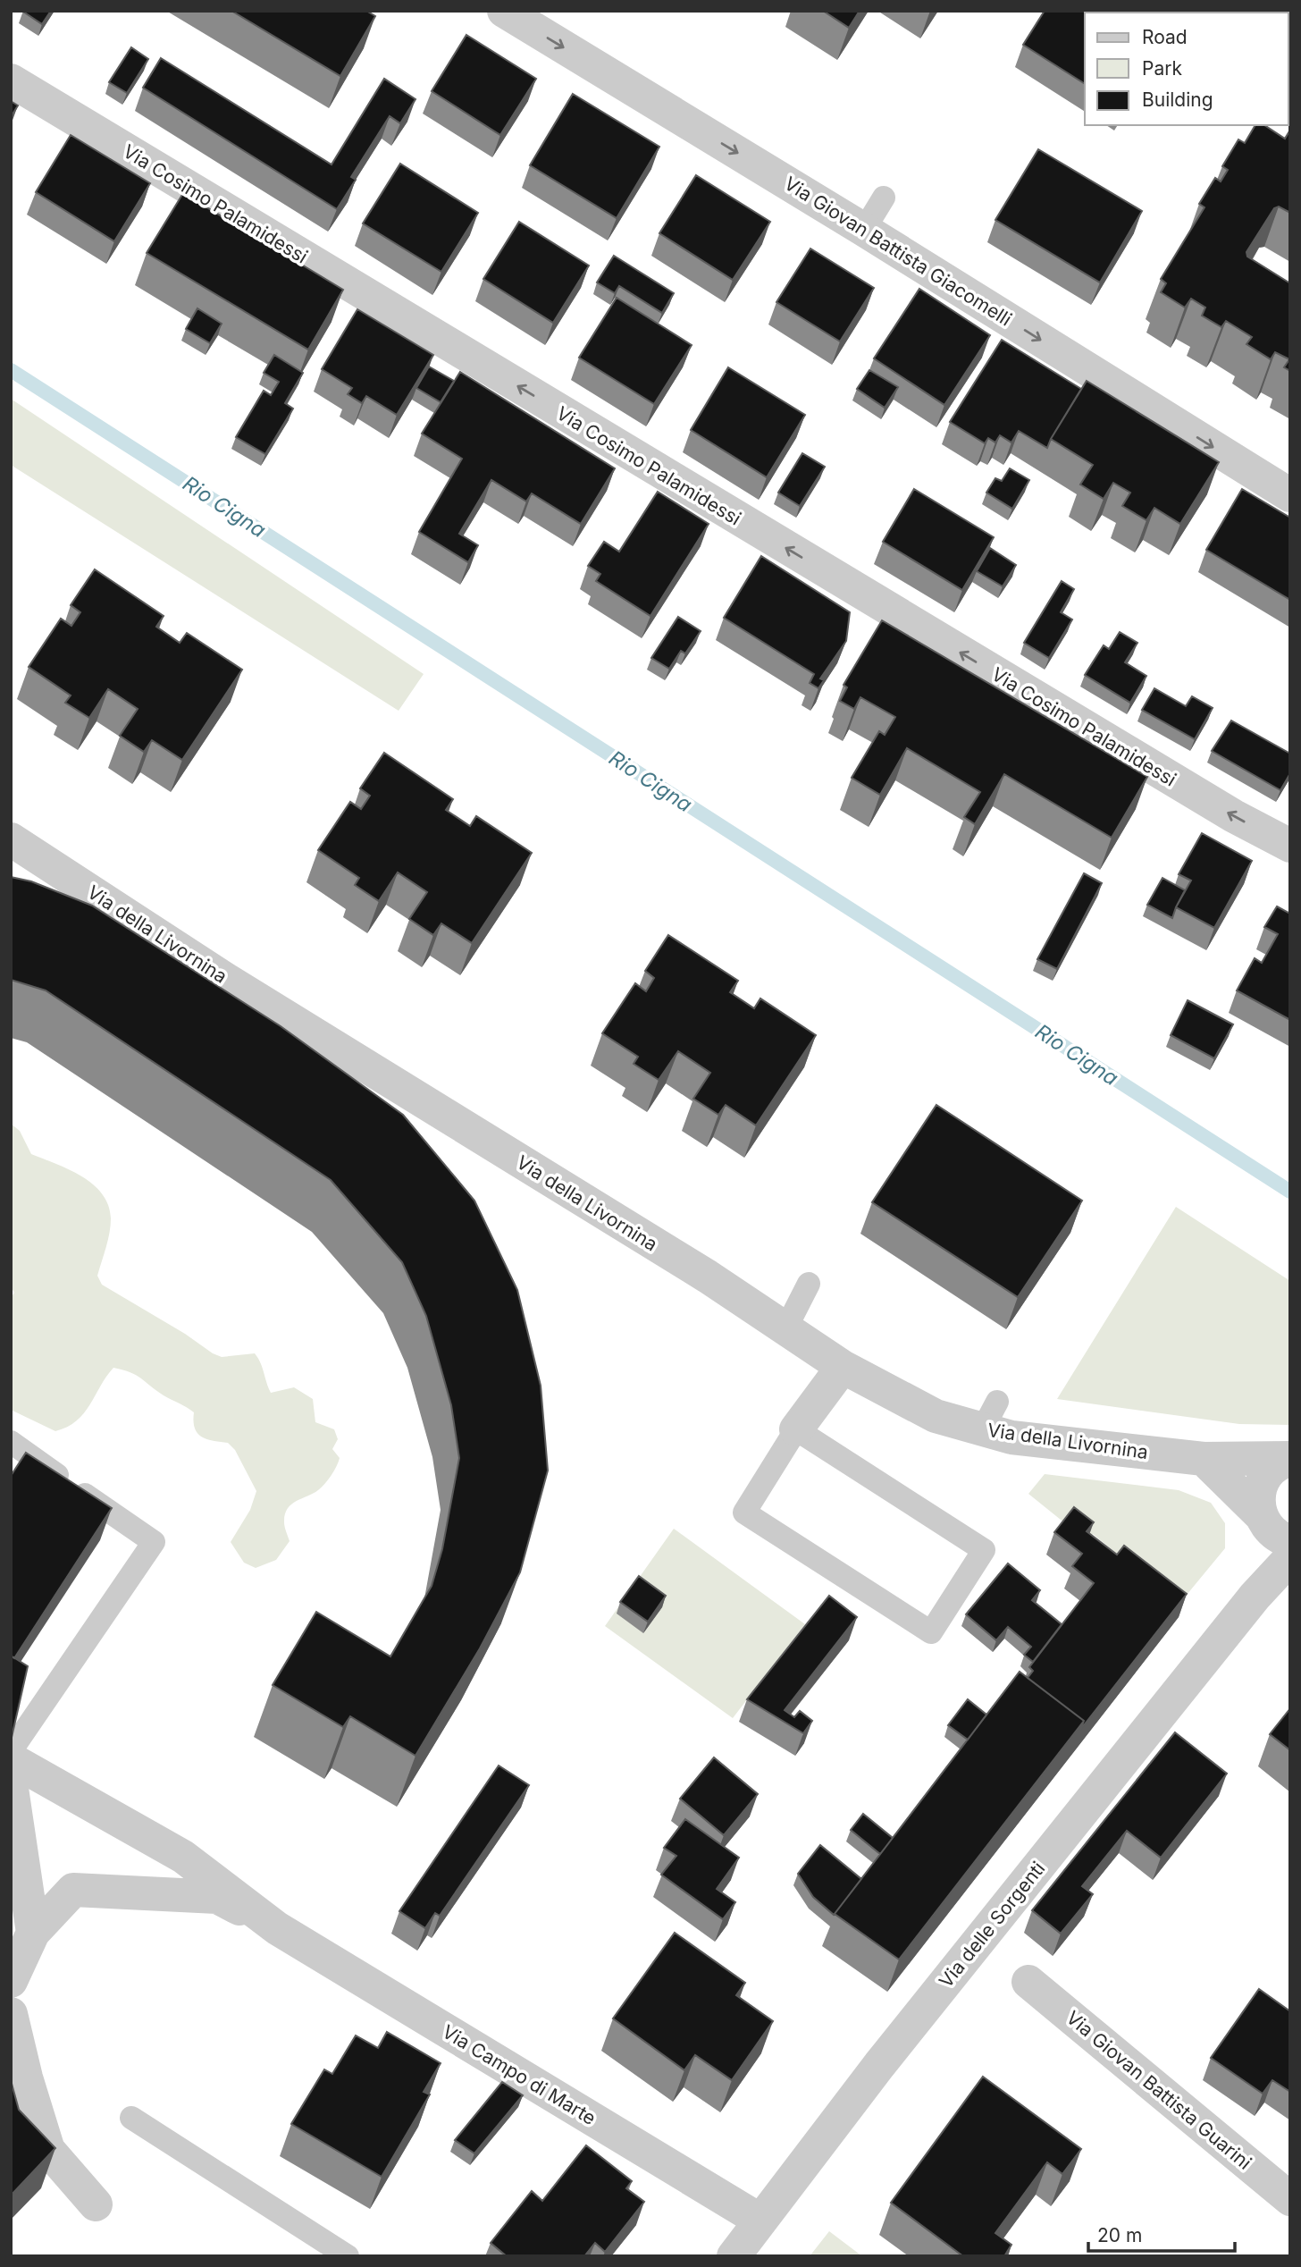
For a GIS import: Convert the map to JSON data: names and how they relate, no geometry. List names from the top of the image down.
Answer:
{
  "streets": {
    "street": [
      "Via Cosimo Palamidessi",
      "Via Giovan Battista Giacomelli",
      "Via della Livornina",
      "Via delle Sorgenti",
      "Via Campo di Marte",
      "Via Giovan Battista Guarini"
    ]
  },
  "crossings": [
    ["Via della Livornina", "Via delle Sorgenti"],
    ["Via delle Sorgenti", "Via Campo di Marte"]
  ],
  "one_way": ["Via Cosimo Palamidessi", "Via Giovan Battista Giacomelli"],
  "water": ["Rio Cigna"],
  "legend": ["Road", "Park", "Building"],
  "scale_bar": "20 m"
}
